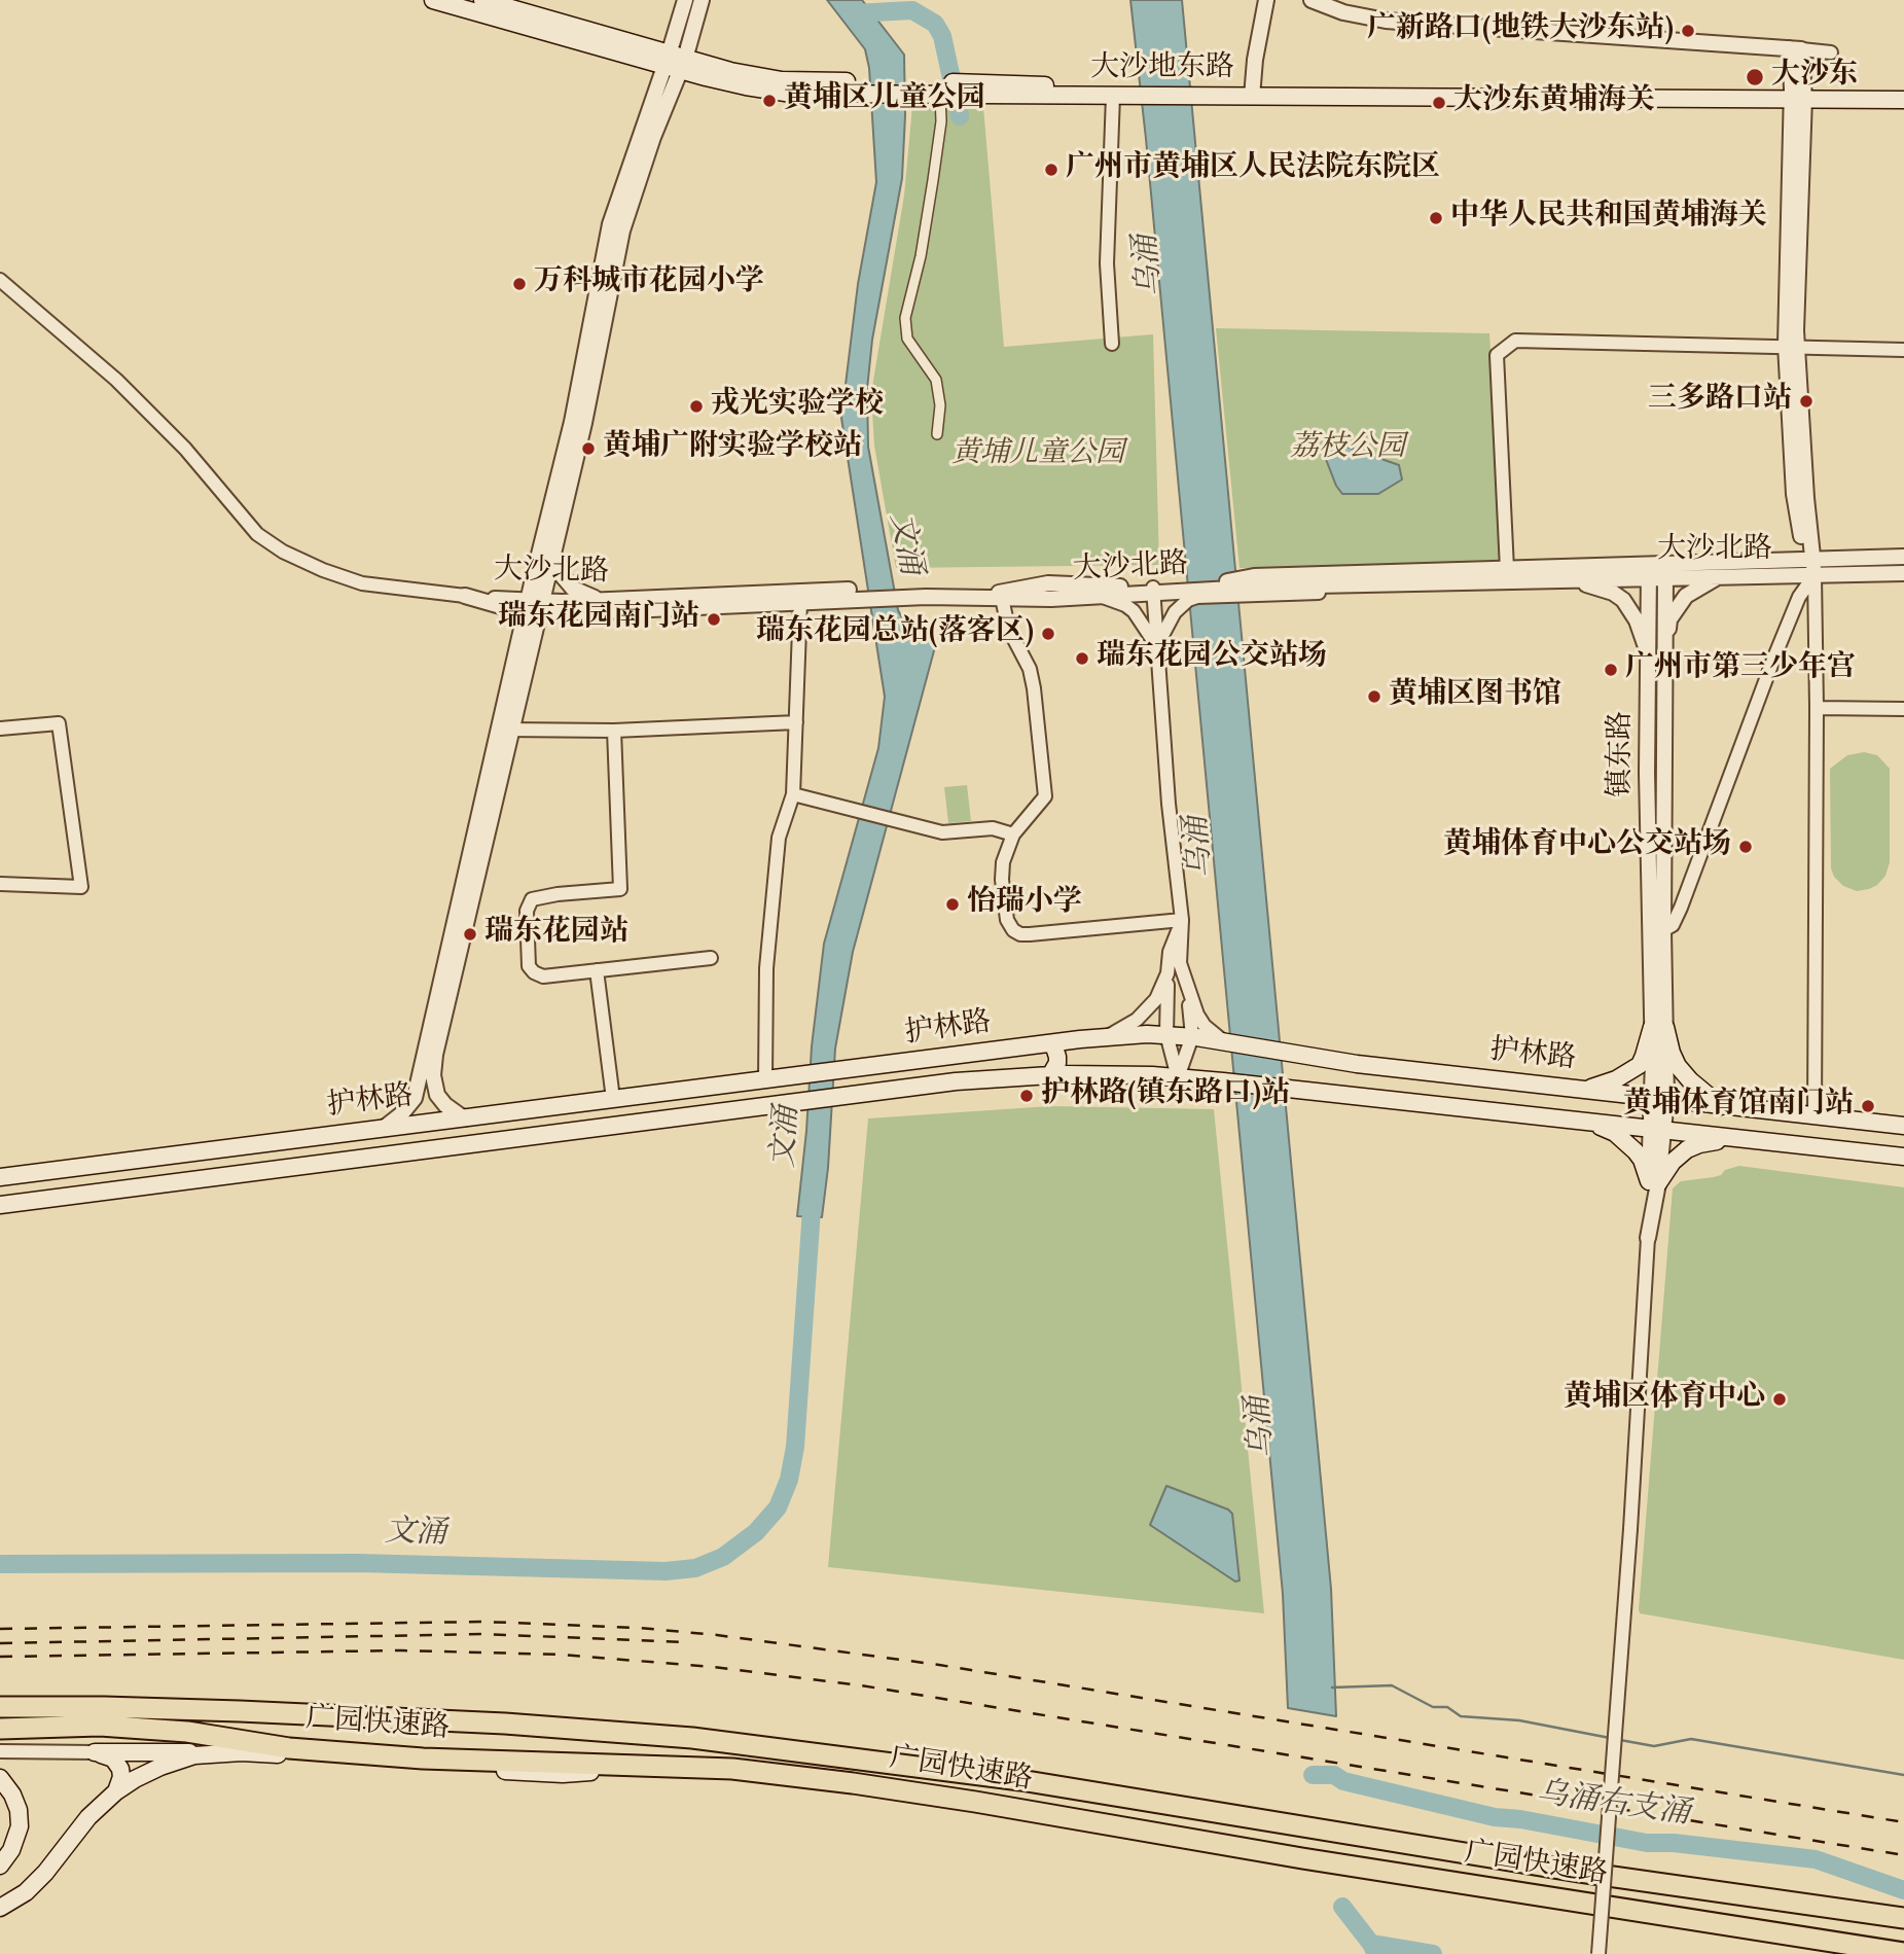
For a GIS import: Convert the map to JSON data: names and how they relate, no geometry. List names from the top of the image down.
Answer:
{
  "streets": {
    "highway": ["广园快速路"],
    "main road": ["大沙地东路", "护林路"],
    "street": ["大沙北路", "镇东路"]
  },
  "crossings": [
    ["大沙北路", "镇东路"],
    ["镇东路", "护林路"]
  ],
  "water": ["乌涌", "文涌", "乌涌右支涌"],
  "parks": ["荔枝公园", "黄埔儿童公园"],
  "places": [
    "广新路口(地铁大沙东站)",
    "大沙东",
    "黄埔区儿童公园",
    "大沙东黄埔海关",
    "广州市黄埔区人民法院东院区",
    "中华人民共和国黄埔海关",
    "万科城市花园小学",
    "三多路口站",
    "戎光实验学校",
    "黄埔广附实验学校站",
    "瑞东花园南门站",
    "瑞东花园总站(落客区)",
    "瑞东花园公交站场",
    "广州市第三少年宫",
    "黄埔区图书馆",
    "黄埔体育中心公交站场",
    "怡瑞小学",
    "瑞东花园站",
    "护林路(镇东路口)站",
    "黄埔体育馆南门站",
    "黄埔区体育中心"
  ]
}
